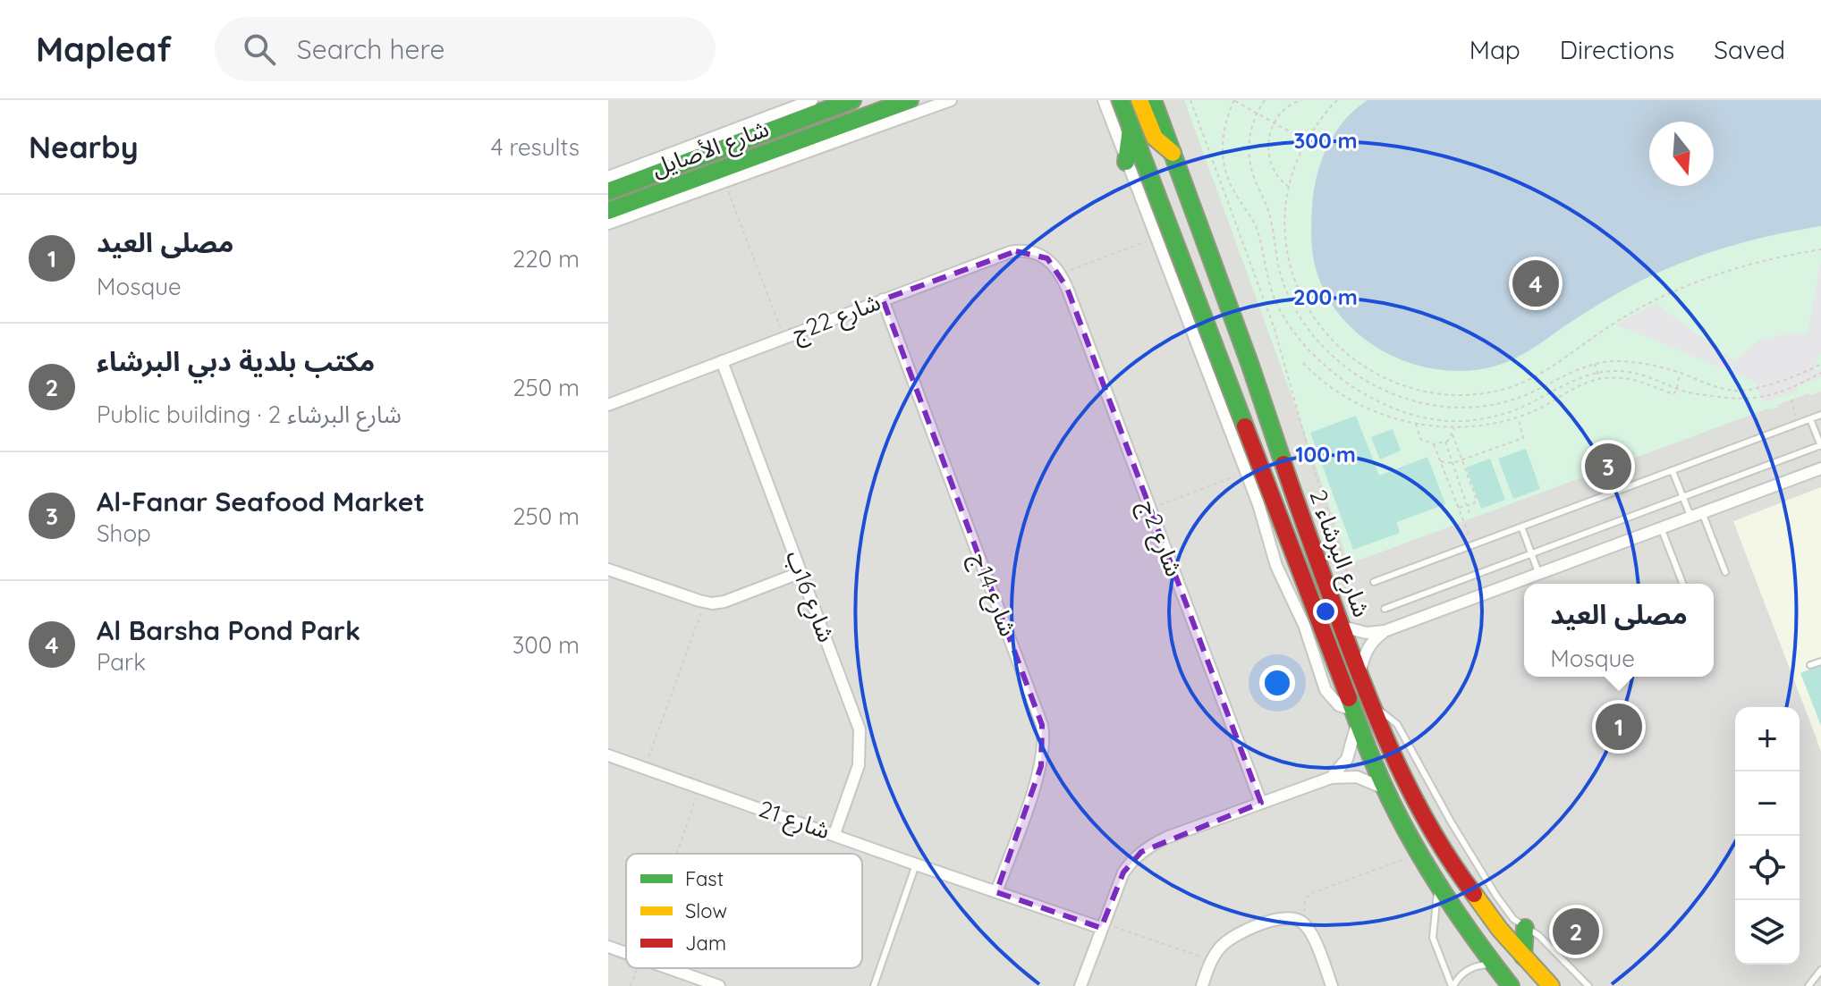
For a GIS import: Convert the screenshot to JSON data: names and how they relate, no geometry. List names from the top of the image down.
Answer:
{
  "streets": {
    "street": [
      "شارع الأصايل",
      "شارع 22ج",
      "شارع 2ج",
      "شارع البرشاء 2",
      "شارع 14ج",
      "شارع 16ب",
      "شارع 21"
    ]
  },
  "crossings": [
    ["شارع 22ج", "شارع 2ج"],
    ["شارع 22ج", "شارع 14ج"],
    ["شارع 22ج", "شارع 16ب"],
    ["شارع 14ج", "شارع 21"],
    ["شارع 16ب", "شارع 21"]
  ],
  "legend": ["Fast", "Slow", "Jam"],
  "north": "bottom",
  "page": {
    "header": "Mapleaf",
    "search": "Search here",
    "nav": ["Map", "Directions", "Saved"],
    "heading": ["Nearby", "4 results"],
    "list": [
      {
        "mark": "1",
        "name": "مصلى العيد",
        "note": "Mosque",
        "value": "220 m"
      },
      {
        "mark": "2",
        "name": "مكتب بلدية دبي البرشاء",
        "note": "Public building · شارع البرشاء 2",
        "value": "250 m"
      },
      {
        "mark": "3",
        "name": "Al-Fanar Seafood Market",
        "note": "Shop",
        "value": "250 m"
      },
      {
        "mark": "4",
        "name": "Al Barsha Pond Park",
        "note": "Park",
        "value": "300 m"
      }
    ],
    "pins": [
      "4",
      "3",
      "1",
      "2"
    ],
    "popup": ["مصلى العيد", "Mosque"],
    "map_buttons": ["+", "−"]
  },
  "rings": ["300 m", "200 m", "100 m"]
}
